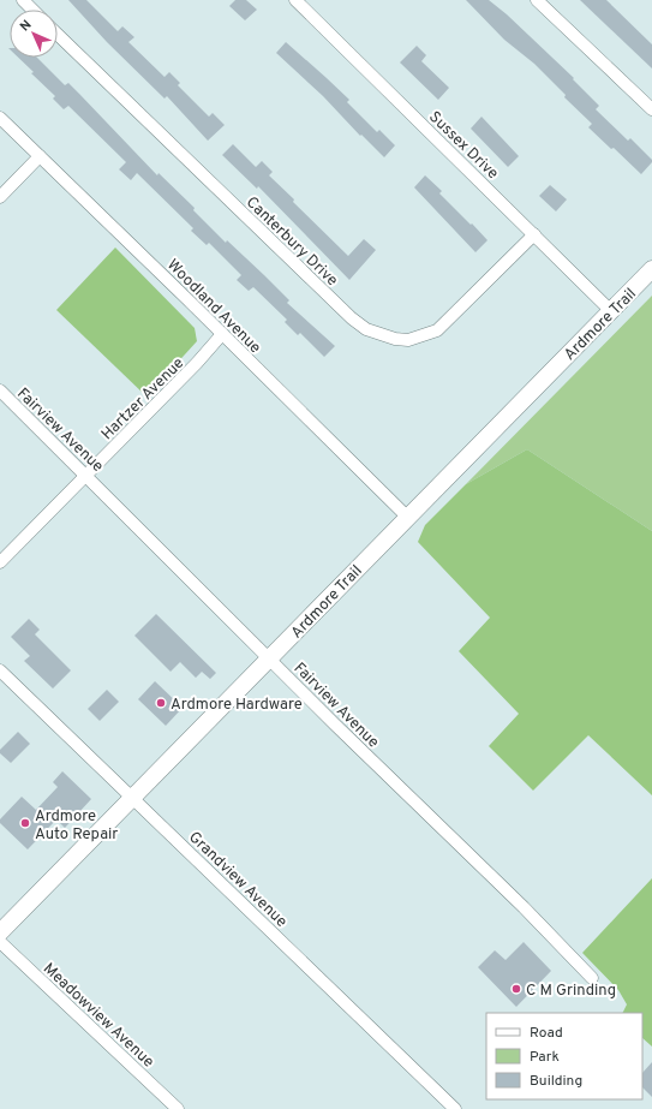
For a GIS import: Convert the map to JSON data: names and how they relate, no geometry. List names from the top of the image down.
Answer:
{
  "streets": {
    "street": [
      "Sussex Drive",
      "Canterbury Drive",
      "Woodland Avenue",
      "Ardmore Trail",
      "Hartzer Avenue",
      "Fairview Avenue",
      "Grandview Avenue",
      "Meadowview Avenue"
    ]
  },
  "crossings": [
    ["Sussex Drive", "Canterbury Drive"],
    ["Sussex Drive", "Ardmore Trail"],
    ["Woodland Avenue", "Ardmore Trail"],
    ["Woodland Avenue", "Hartzer Avenue"],
    ["Ardmore Trail", "Fairview Avenue"],
    ["Ardmore Trail", "Grandview Avenue"],
    ["Hartzer Avenue", "Fairview Avenue"]
  ],
  "places": ["Ardmore Hardware", "Ardmore Auto Repair", "C M Grinding"],
  "legend": ["Road", "Park", "Building"],
  "north": "top left"
}
